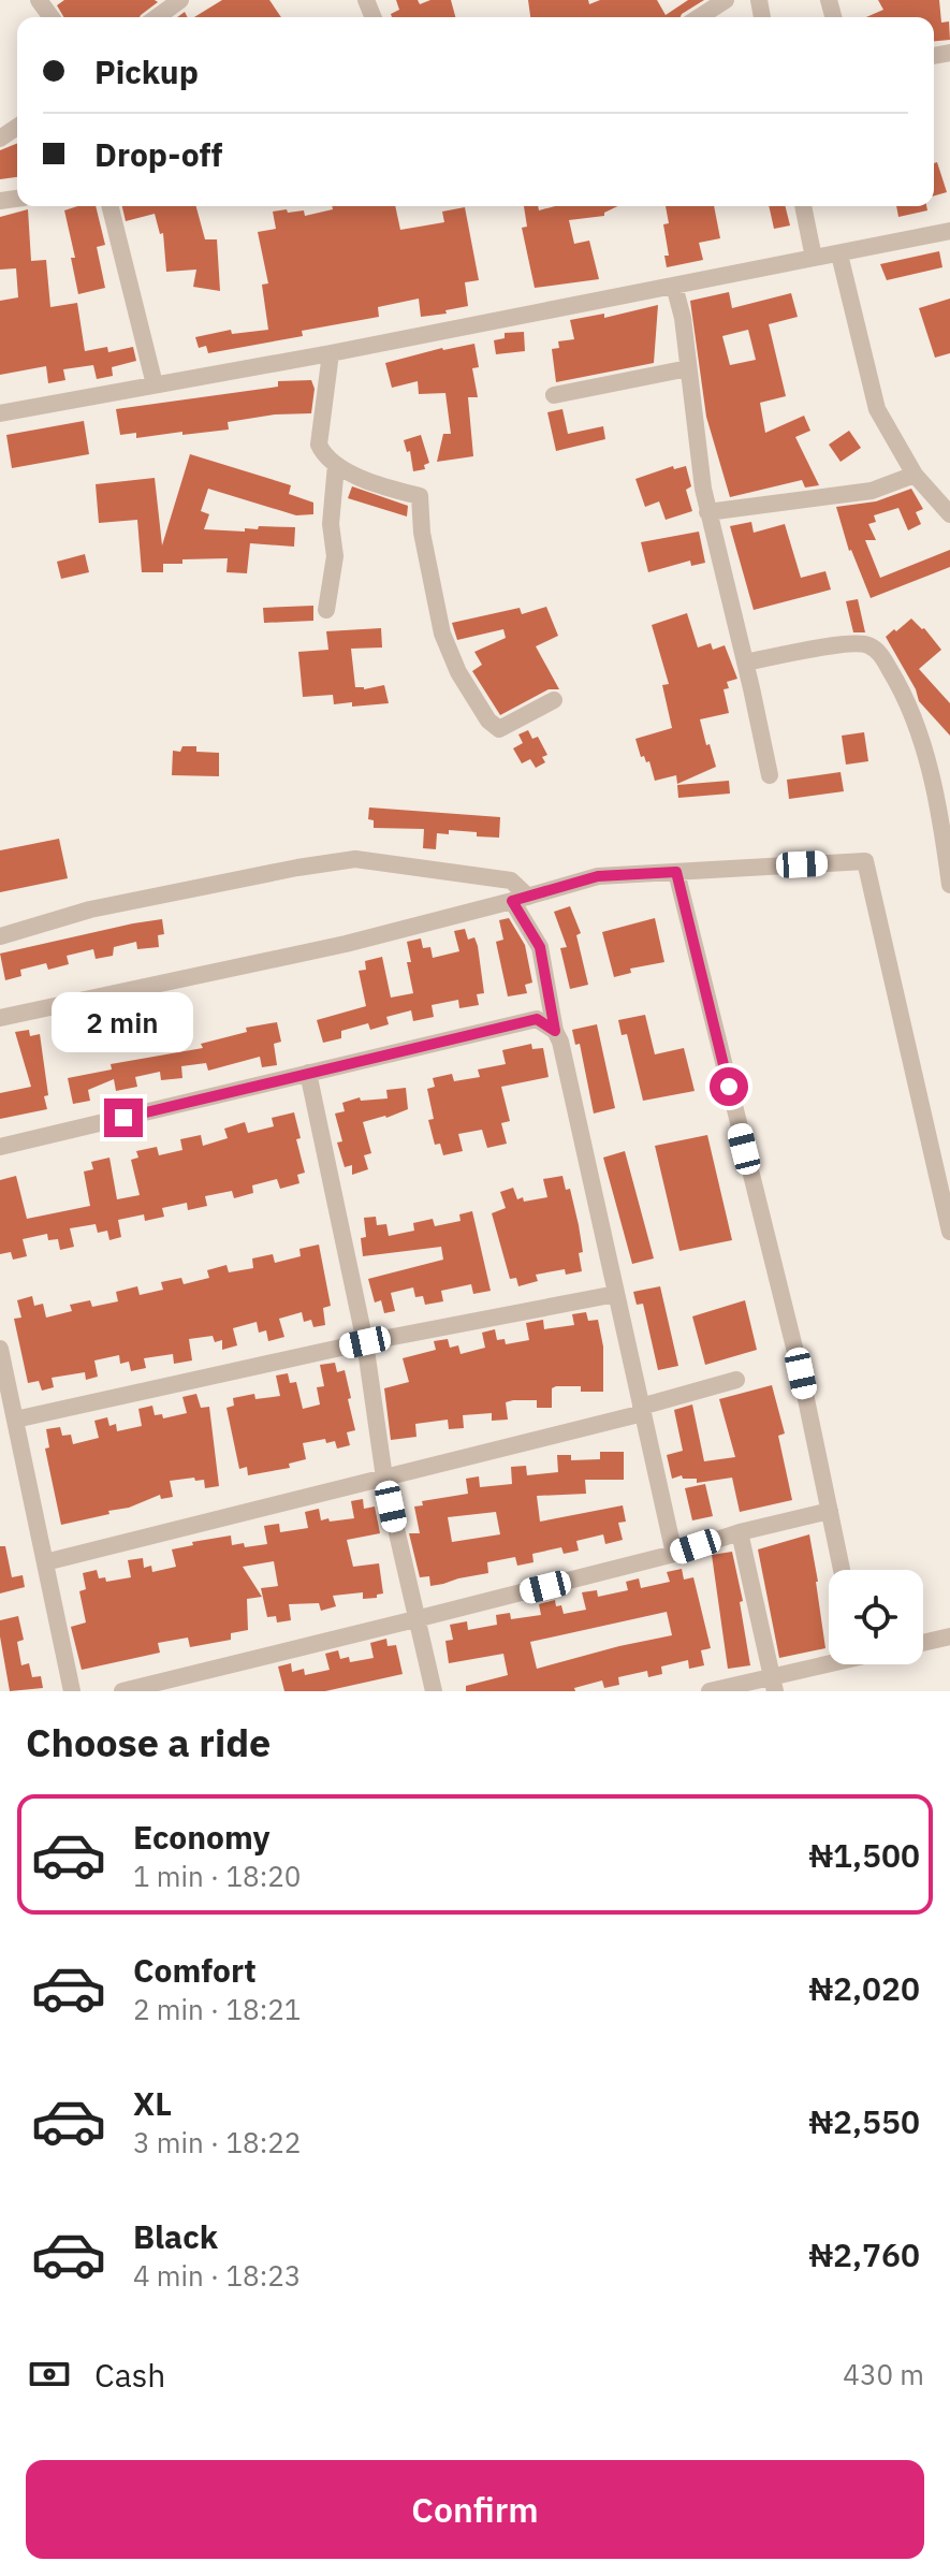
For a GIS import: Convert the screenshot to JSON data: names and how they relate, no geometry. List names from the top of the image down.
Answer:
{
  "page": {
    "banner": ["Pickup", "Drop-off"],
    "bubble": "2 min",
    "heading": "Choose a ride",
    "list": [
      {
        "name": "Economy",
        "note": "1 min · 18:20",
        "value": "₦1,500"
      },
      {
        "name": "Comfort",
        "note": "2 min · 18:21",
        "value": "₦2,020"
      },
      {
        "name": "XL",
        "note": "3 min · 18:22",
        "value": "₦2,550"
      },
      {
        "name": "Black",
        "note": "4 min · 18:23",
        "value": "₦2,760"
      }
    ],
    "pay": ["Cash", "430 m"],
    "buttons": "Confirm"
  }
}
